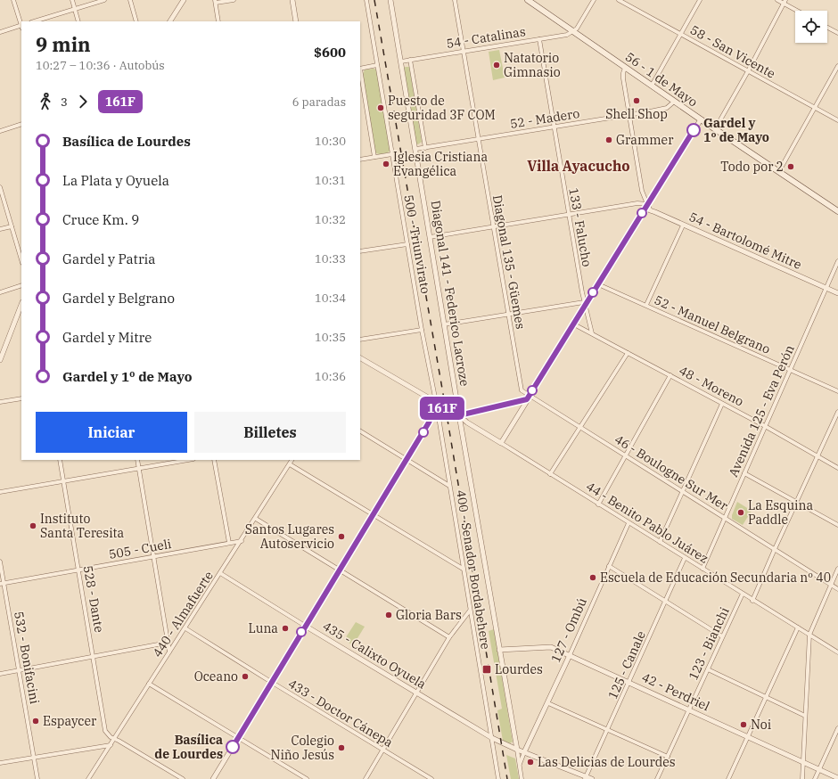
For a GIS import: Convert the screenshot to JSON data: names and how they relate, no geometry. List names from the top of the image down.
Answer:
{
  "streets": {
    "main road": ["56 - 1 de Mayo"],
    "street": [
      "54 - Catalinas",
      "58 - San Vicente",
      "52 - Madero",
      "133 - Falucho",
      "54 - Bartolomé Mitre",
      "500 - Triunvirato",
      "Diagonal 135 - Güemes",
      "Diagonal 141 - Federico Lacroze",
      "52 - Manuel Belgrano",
      "48 - Moreno",
      "Avenida 125 - Eva Perón",
      "46 - Boulogne Sur Mer",
      "44 - Benito Pablo Juárez",
      "505 - Cueli",
      "400 - Senador Bordabehere",
      "528 - Dante",
      "440 - Almafuerte",
      "127 - Ombú",
      "123 - Bianchi",
      "435 - Calixto Oyuela",
      "532 - Bonifacini",
      "125 - Canale",
      "42 - Perdriel",
      "433 - Doctor Cánepa"
    ]
  },
  "crossings": [
    ["54 - Catalinas", "56 - 1 de Mayo"],
    ["54 - Catalinas", "133 - Falucho"],
    ["54 - Catalinas", "Diagonal 135 - Güemes"],
    ["54 - Catalinas", "Diagonal 141 - Federico Lacroze"],
    ["56 - 1 de Mayo", "52 - Madero"],
    ["52 - Madero", "133 - Falucho"],
    ["52 - Madero", "Diagonal 135 - Güemes"],
    ["52 - Madero", "Diagonal 141 - Federico Lacroze"],
    ["133 - Falucho", "48 - Moreno"],
    ["54 - Bartolomé Mitre", "Avenida 125 - Eva Perón"],
    ["500 - Triunvirato", "44 - Benito Pablo Juárez"],
    ["500 - Triunvirato", "400 - Senador Bordabehere"],
    ["Diagonal 135 - Güemes", "46 - Boulogne Sur Mer"],
    ["Diagonal 141 - Federico Lacroze", "44 - Benito Pablo Juárez"],
    ["Diagonal 141 - Federico Lacroze", "127 - Ombú"],
    ["Diagonal 141 - Federico Lacroze", "435 - Calixto Oyuela"],
    ["Diagonal 141 - Federico Lacroze", "42 - Perdriel"],
    ["52 - Manuel Belgrano", "Avenida 125 - Eva Perón"],
    ["48 - Moreno", "Avenida 125 - Eva Perón"],
    ["Avenida 125 - Eva Perón", "46 - Boulogne Sur Mer"],
    ["Avenida 125 - Eva Perón", "44 - Benito Pablo Juárez"],
    ["44 - Benito Pablo Juárez", "400 - Senador Bordabehere"],
    ["44 - Benito Pablo Juárez", "127 - Ombú"],
    ["44 - Benito Pablo Juárez", "123 - Bianchi"],
    ["44 - Benito Pablo Juárez", "125 - Canale"],
    ["505 - Cueli", "528 - Dante"],
    ["505 - Cueli", "440 - Almafuerte"],
    ["505 - Cueli", "532 - Bonifacini"],
    ["400 - Senador Bordabehere", "435 - Calixto Oyuela"],
    ["528 - Dante", "440 - Almafuerte"],
    ["440 - Almafuerte", "435 - Calixto Oyuela"],
    ["440 - Almafuerte", "433 - Doctor Cánepa"],
    ["127 - Ombú", "435 - Calixto Oyuela"],
    ["127 - Ombú", "42 - Perdriel"],
    ["123 - Bianchi", "42 - Perdriel"],
    ["435 - Calixto Oyuela", "125 - Canale"],
    ["125 - Canale", "42 - Perdriel"]
  ],
  "districts": ["Villa Ayacucho"],
  "places": {
    "other": [
      "Natatorio Gimnasio",
      "Shell Shop",
      "Puesto de seguridad 3F COM",
      "Gardel y 1º de Mayo",
      "Grammer",
      "Iglesia Cristiana Evangélica",
      "Todo por 2",
      "La Esquina Paddle",
      "Instituto Santa Teresita",
      "Santos Lugares Autoservicio",
      "Escuela de Educación Secundaria nº 40",
      "Gloria Bars",
      "Luna",
      "Oceano",
      "Espaycer",
      "Noi",
      "Basílica de Lourdes",
      "Colegio Niño Jesús",
      "Las Delicias de Lourdes"
    ],
    "transit": ["Lourdes"]
  },
  "lines": ["bus line 161F"],
  "page": {
    "on_map": "161F",
    "heading": ["9 min", "10:27 – 10:36 · Autobús", "$600"],
    "legs": ["3", "161F", "6 paradas"],
    "list": [
      {
        "name": "Basílica de Lourdes",
        "value": "10:30"
      },
      {
        "name": "La Plata y Oyuela",
        "value": "10:31"
      },
      {
        "name": "Cruce Km. 9",
        "value": "10:32"
      },
      {
        "name": "Gardel y Patria",
        "value": "10:33"
      },
      {
        "name": "Gardel y Belgrano",
        "value": "10:34"
      },
      {
        "name": "Gardel y Mitre",
        "value": "10:35"
      },
      {
        "name": "Gardel y 1º de Mayo",
        "value": "10:36"
      }
    ],
    "buttons": ["Iniciar", "Billetes"]
  }
}
